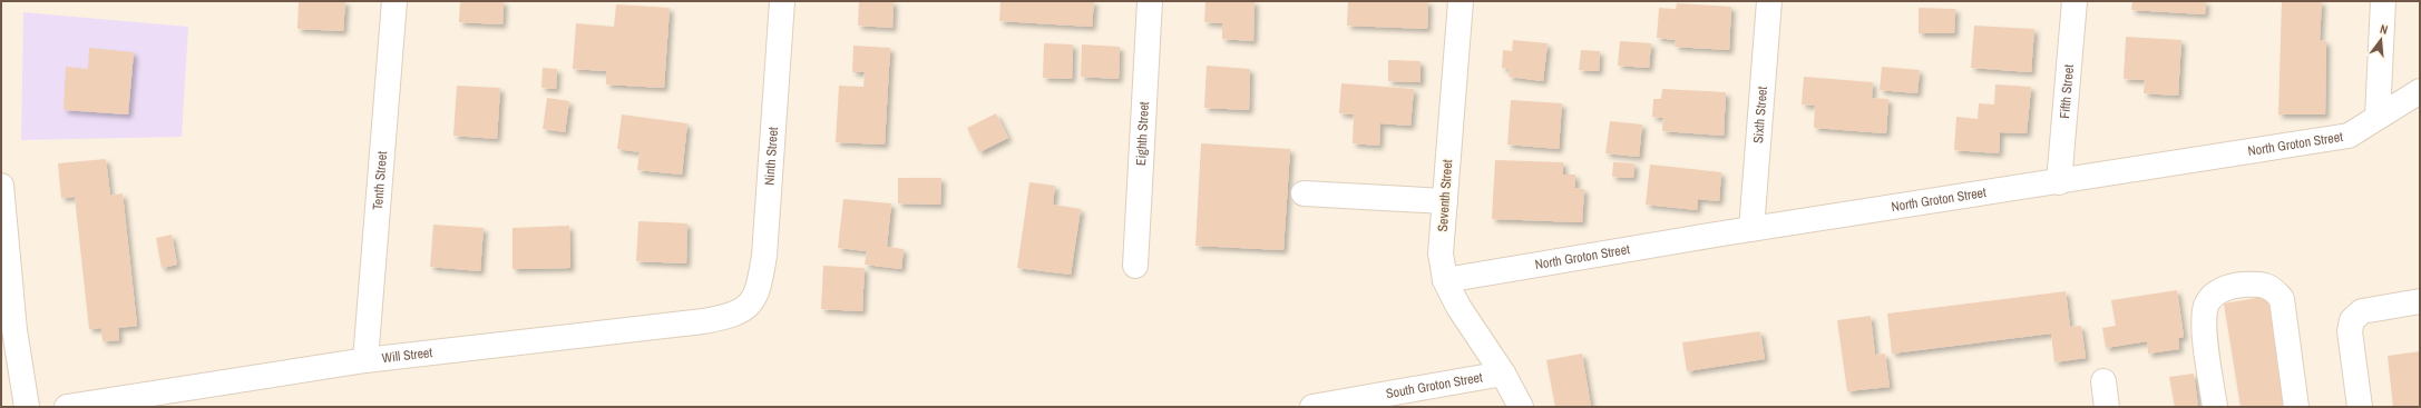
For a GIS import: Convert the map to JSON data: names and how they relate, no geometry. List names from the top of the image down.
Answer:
{
  "streets": {
    "street": [
      "Fifth Street",
      "Sixth Street",
      "Eighth Street",
      "North Groton Street",
      "Ninth Street",
      "Tenth Street",
      "Seventh Street",
      "Will Street",
      "South Groton Street"
    ]
  },
  "crossings": [
    ["Fifth Street", "North Groton Street"],
    ["Sixth Street", "North Groton Street"],
    ["North Groton Street", "Seventh Street"],
    ["Ninth Street", "Will Street"],
    ["Tenth Street", "Will Street"],
    ["Seventh Street", "South Groton Street"]
  ],
  "north": "top"
}
